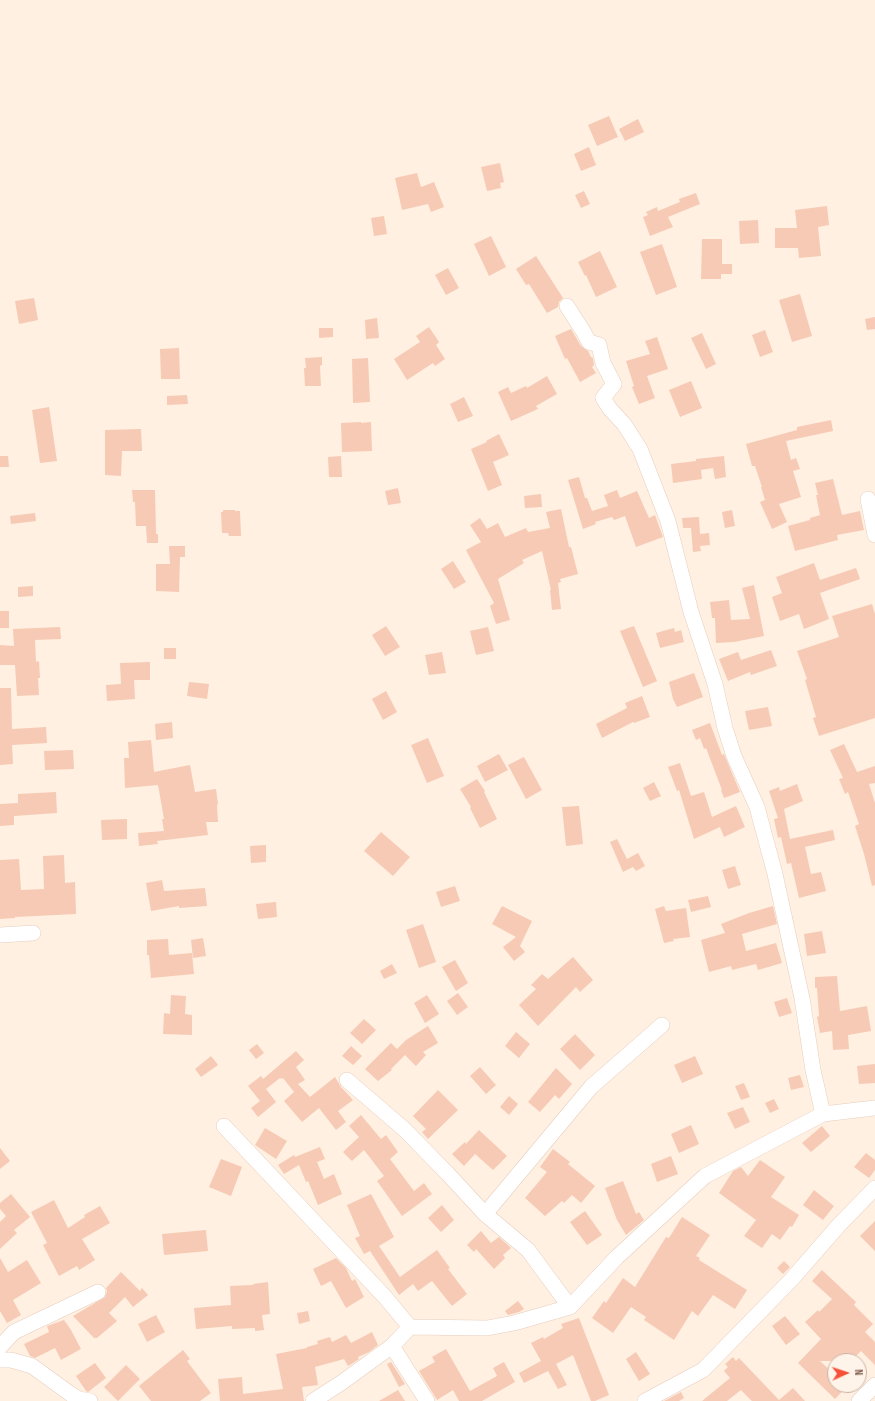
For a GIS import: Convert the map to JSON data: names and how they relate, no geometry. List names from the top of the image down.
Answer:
{
  "north": "right"
}
